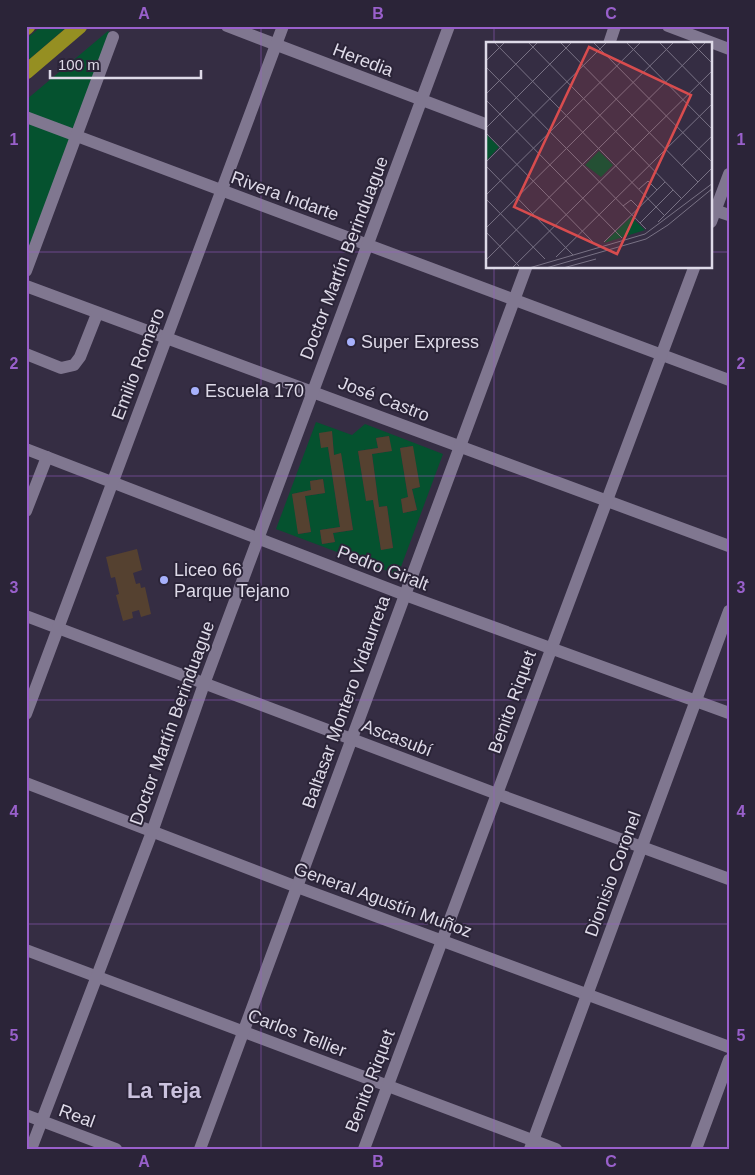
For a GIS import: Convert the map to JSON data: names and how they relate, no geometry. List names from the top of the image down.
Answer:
{
  "streets": {
    "street": [
      "Heredia",
      "Rivera Indarte",
      "Doctor Martín Berinduague",
      "Emilio Romero",
      "José Castro",
      "Pedro Giralt",
      "Baltasar Montero Vidaurreta",
      "Benito Riquet",
      "Ascasubí",
      "Dionisio Coronel",
      "General Agustín Muñoz",
      "Carlos Tellier",
      "Real"
    ]
  },
  "crossings": [
    ["Heredia", "Doctor Martín Berinduague"],
    ["Heredia", "Emilio Romero"],
    ["Rivera Indarte", "Doctor Martín Berinduague"],
    ["Rivera Indarte", "Emilio Romero"],
    ["Rivera Indarte", "Baltasar Montero Vidaurreta"],
    ["Rivera Indarte", "Benito Riquet"],
    ["Doctor Martín Berinduague", "José Castro"],
    ["Doctor Martín Berinduague", "Pedro Giralt"],
    ["Doctor Martín Berinduague", "Ascasubí"],
    ["Doctor Martín Berinduague", "General Agustín Muñoz"],
    ["Doctor Martín Berinduague", "Carlos Tellier"],
    ["Doctor Martín Berinduague", "Real"],
    ["Emilio Romero", "José Castro"],
    ["Emilio Romero", "Pedro Giralt"],
    ["Emilio Romero", "Ascasubí"],
    ["José Castro", "Baltasar Montero Vidaurreta"],
    ["José Castro", "Benito Riquet"],
    ["Pedro Giralt", "Baltasar Montero Vidaurreta"],
    ["Pedro Giralt", "Benito Riquet"],
    ["Pedro Giralt", "Dionisio Coronel"],
    ["Baltasar Montero Vidaurreta", "Ascasubí"],
    ["Baltasar Montero Vidaurreta", "General Agustín Muñoz"],
    ["Baltasar Montero Vidaurreta", "Carlos Tellier"],
    ["Benito Riquet", "Ascasubí"],
    ["Benito Riquet", "General Agustín Muñoz"],
    ["Benito Riquet", "Carlos Tellier"],
    ["Ascasubí", "Dionisio Coronel"],
    ["Dionisio Coronel", "General Agustín Muñoz"],
    ["Dionisio Coronel", "Carlos Tellier"]
  ],
  "districts": ["La Teja"],
  "places": ["Super Express", "Escuela 170", "Liceo 66 Parque Tejano"],
  "scale_bar": "100 m",
  "grid": {
    "columns": ["A", "B", "C"],
    "rows": [
      "1",
      "2",
      "3",
      "4",
      "5"
    ]
  }
}
